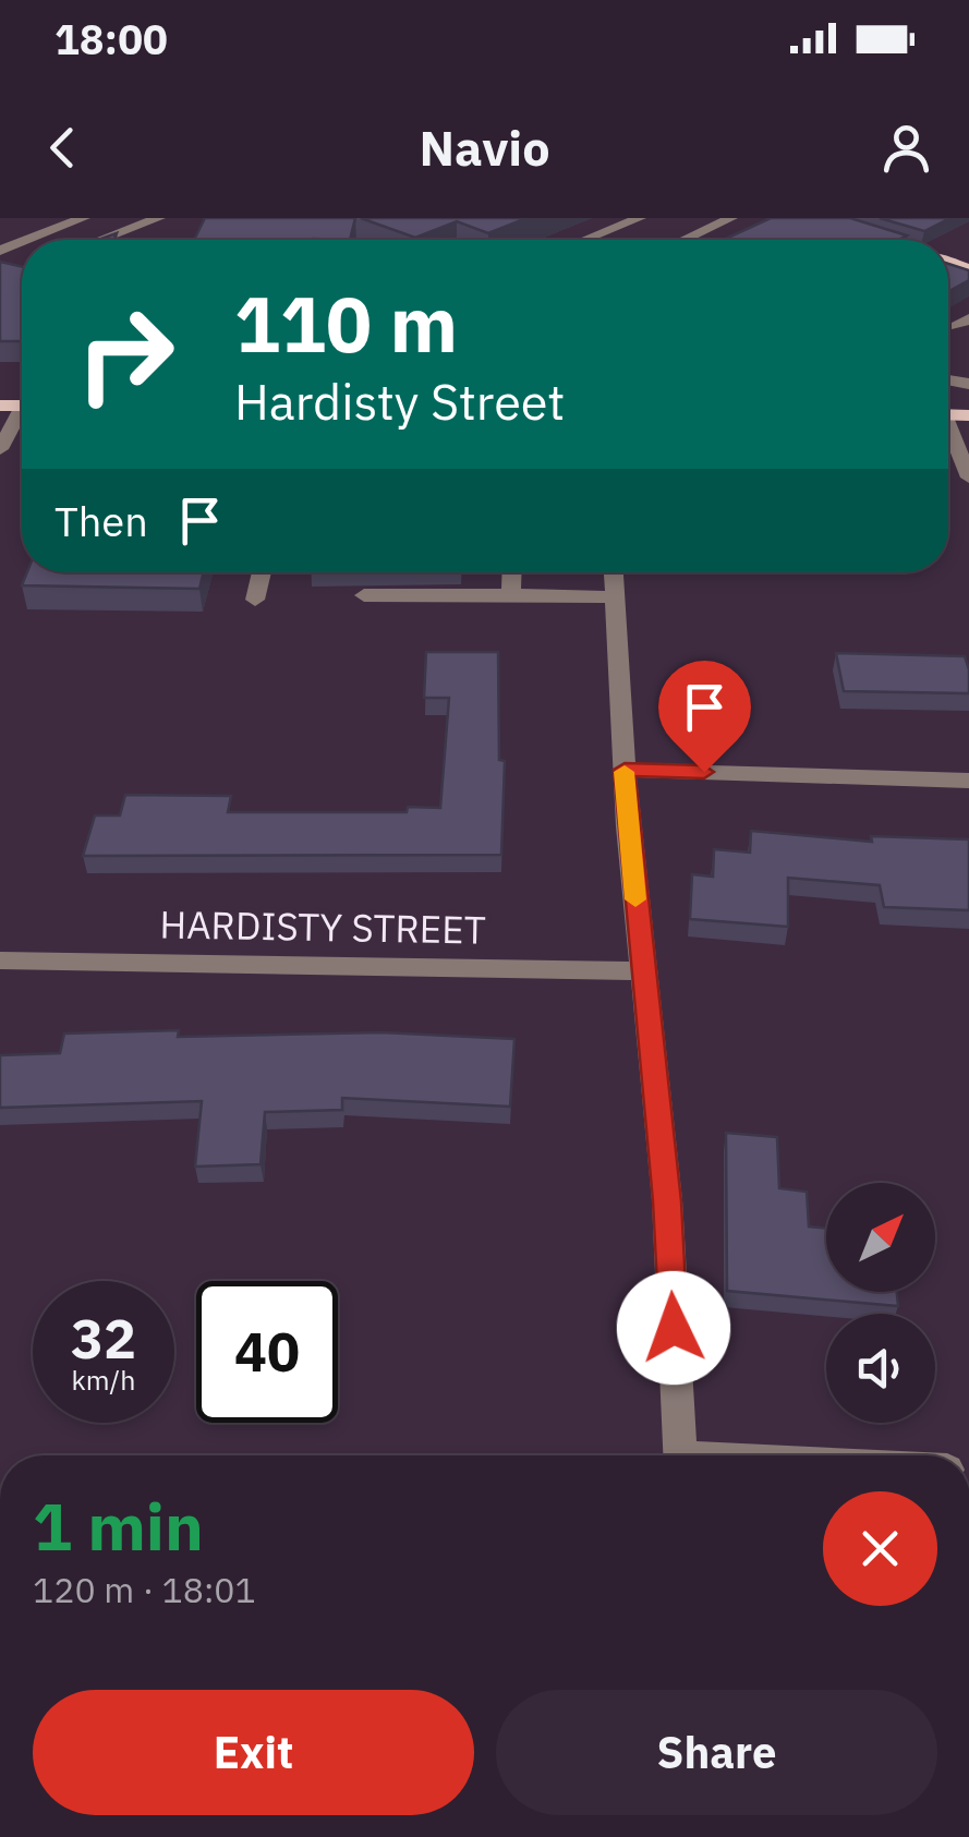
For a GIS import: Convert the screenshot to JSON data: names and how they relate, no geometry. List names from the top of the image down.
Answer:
{
  "streets": {
    "street": ["HARDISTY STREET"]
  },
  "north": "top right",
  "page": {
    "status": "18:00",
    "header": "Navio",
    "turn": ["110 m", "Hardisty Street"],
    "then": "Then",
    "speed": "32 km/h",
    "limit": "40",
    "heading": ["1 min", "120 m · 18:01"],
    "buttons": ["Exit", "Share"]
  }
}
